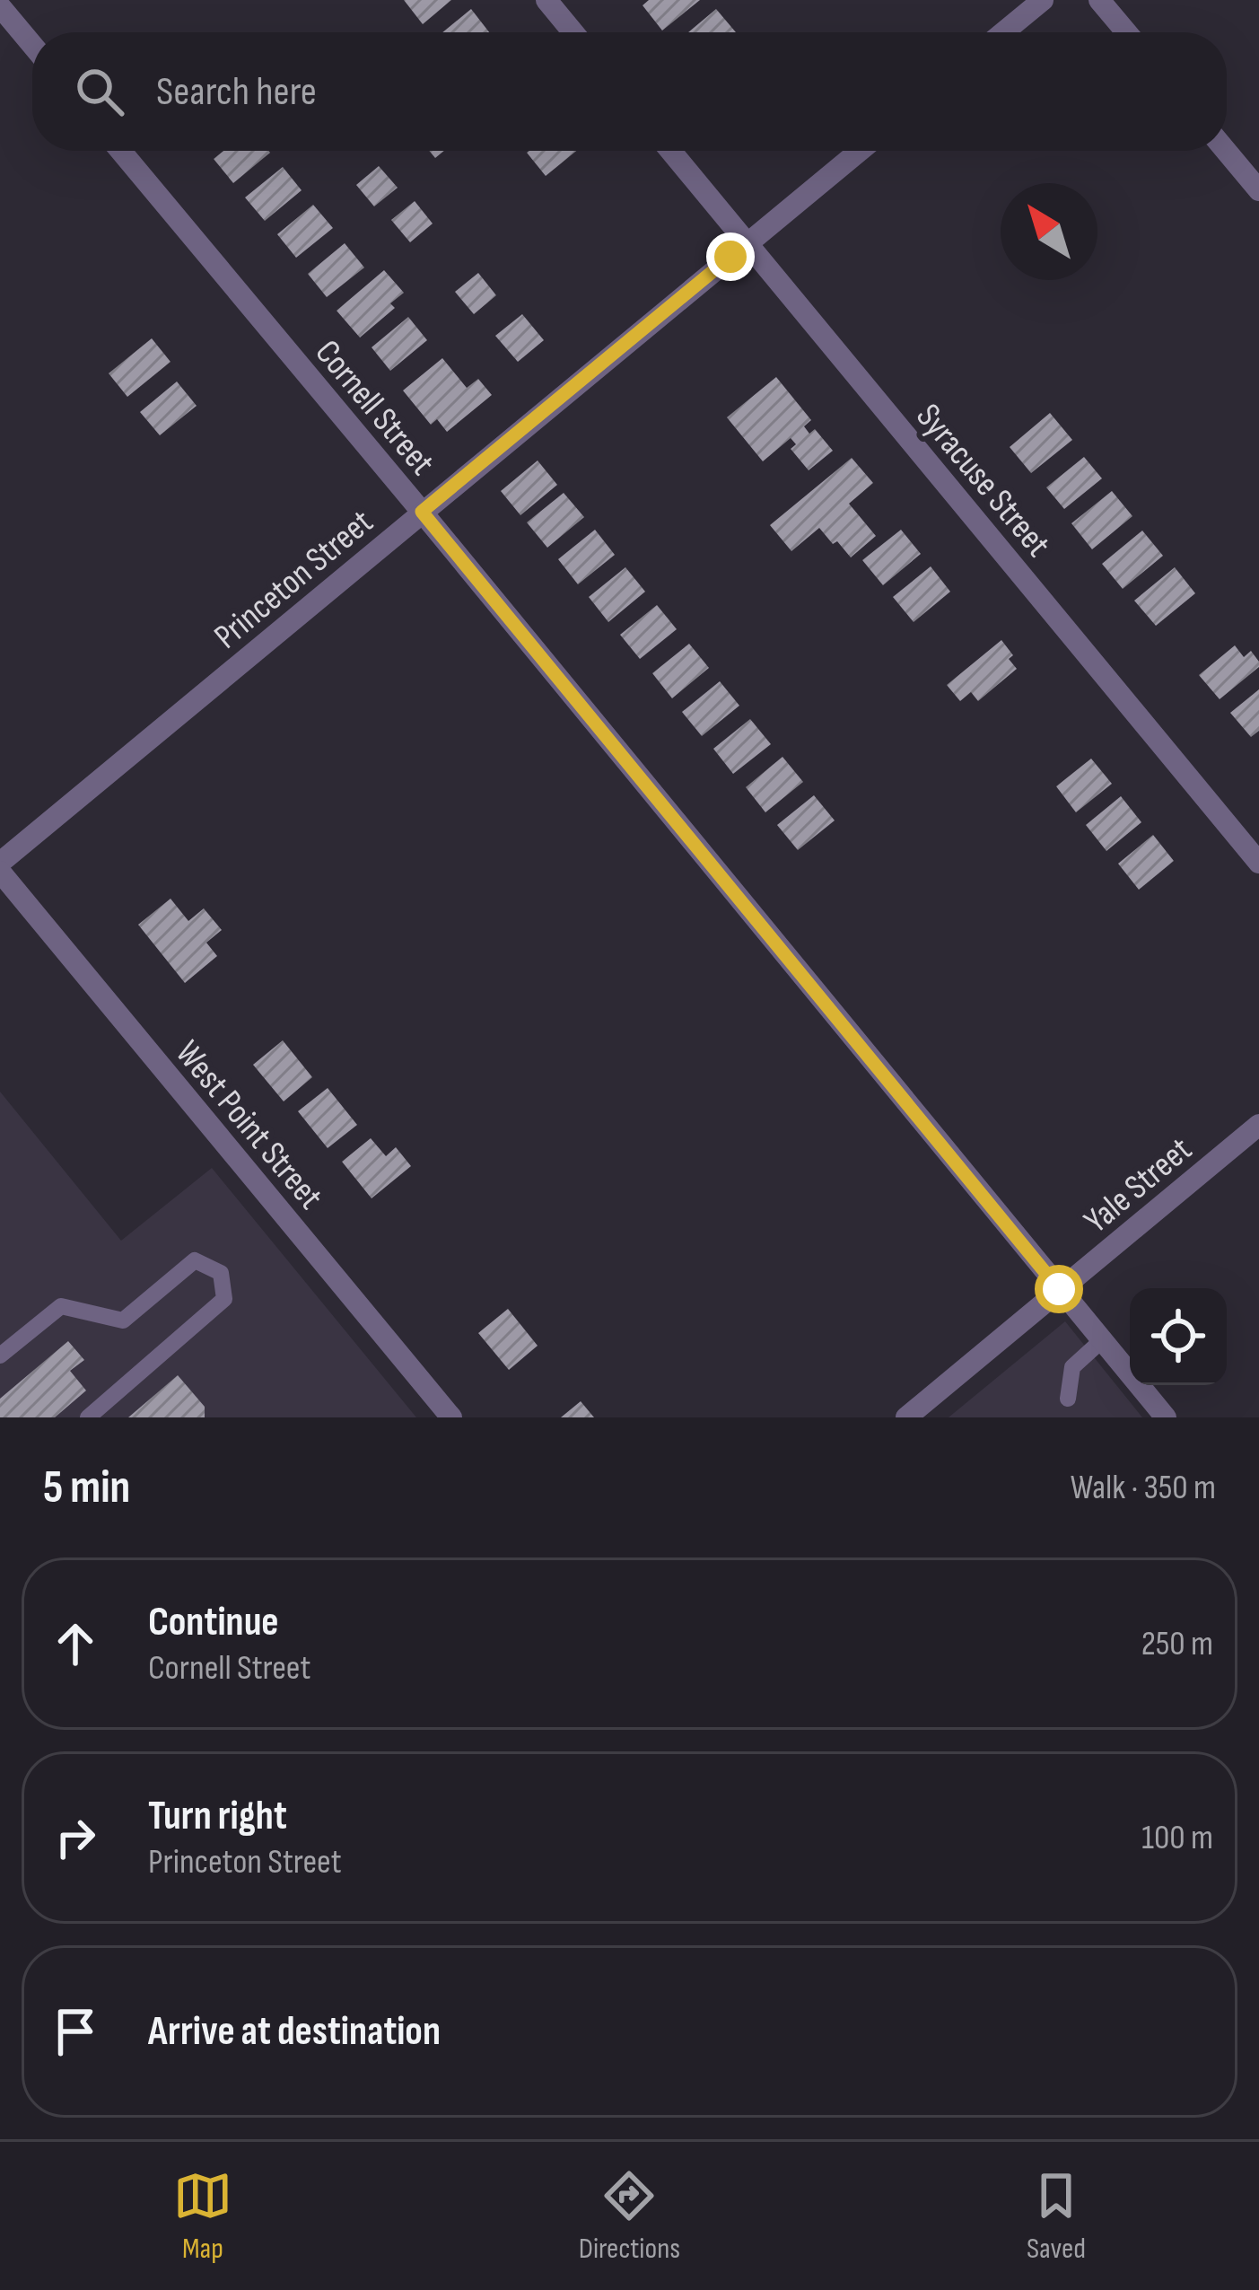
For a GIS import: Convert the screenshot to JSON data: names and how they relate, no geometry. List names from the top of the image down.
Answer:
{
  "streets": {
    "street": [
      "Cornell Street",
      "Syracuse Street",
      "Princeton Street",
      "West Point Street",
      "Yale Street"
    ]
  },
  "crossings": [
    ["Cornell Street", "Princeton Street"],
    ["Cornell Street", "Yale Street"],
    ["Syracuse Street", "Princeton Street"]
  ],
  "north": "top left",
  "page": {
    "search": "Search here",
    "heading": ["5 min", "Walk · 350 m"],
    "list": [
      ["Continue", "Cornell Street", "250 m"],
      ["Turn right", "Princeton Street", "100 m"],
      "Arrive at destination"
    ],
    "nav": ["Map", "Directions", "Saved"]
  }
}
